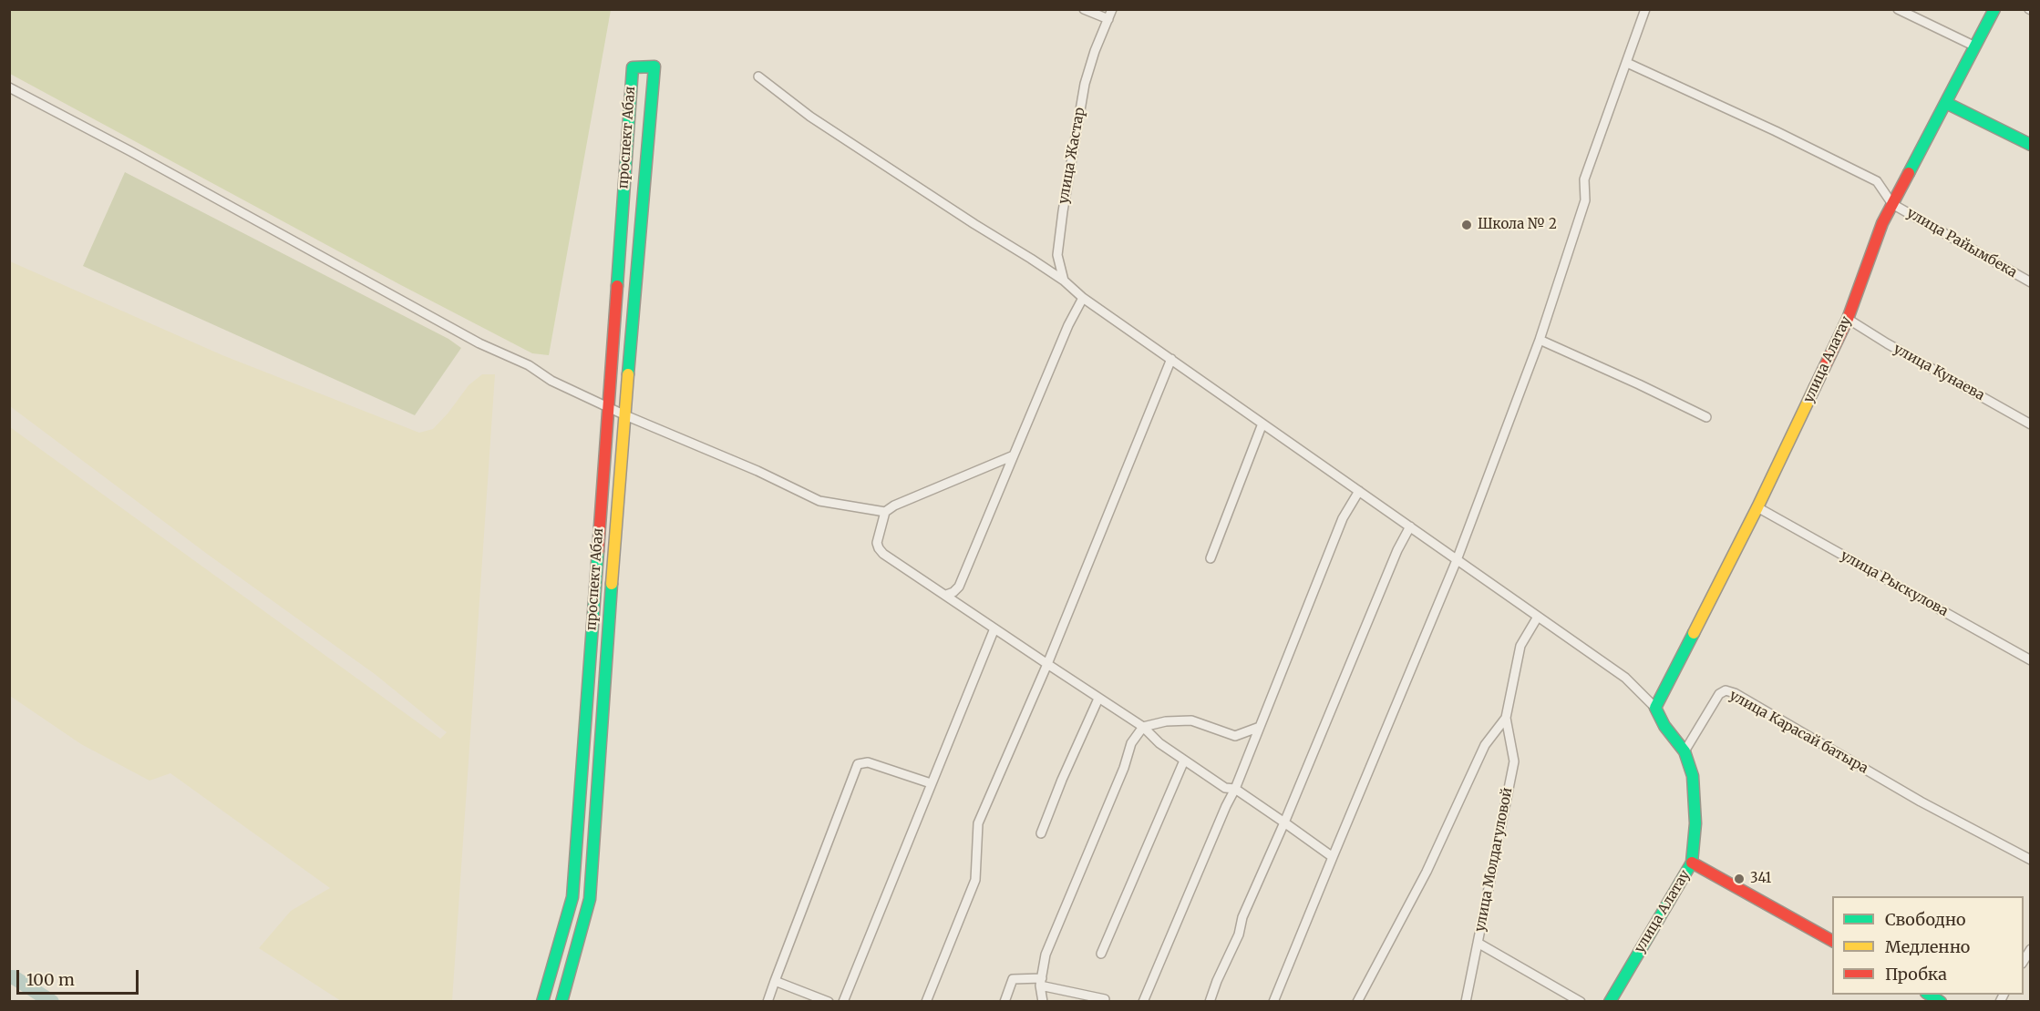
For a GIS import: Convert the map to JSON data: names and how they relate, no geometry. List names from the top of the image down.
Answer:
{
  "streets": {
    "street": [
      "проспект Абая",
      "улица Жастар",
      "улица Райымбека",
      "улица Алатау",
      "улица Кунаева",
      "улица Рыскулова",
      "улица Карасай батыра",
      "улица Молдагуловой"
    ]
  },
  "crossings": [
    ["улица Райымбека", "улица Алатау"],
    ["улица Алатау", "улица Кунаева"],
    ["улица Алатау", "улица Рыскулова"],
    ["улица Алатау", "улица Карасай батыра"]
  ],
  "places": ["Школа № 2", "341"],
  "legend": ["Свободно", "Медленно", "Пробка"],
  "scale_bar": "100 m"
}
